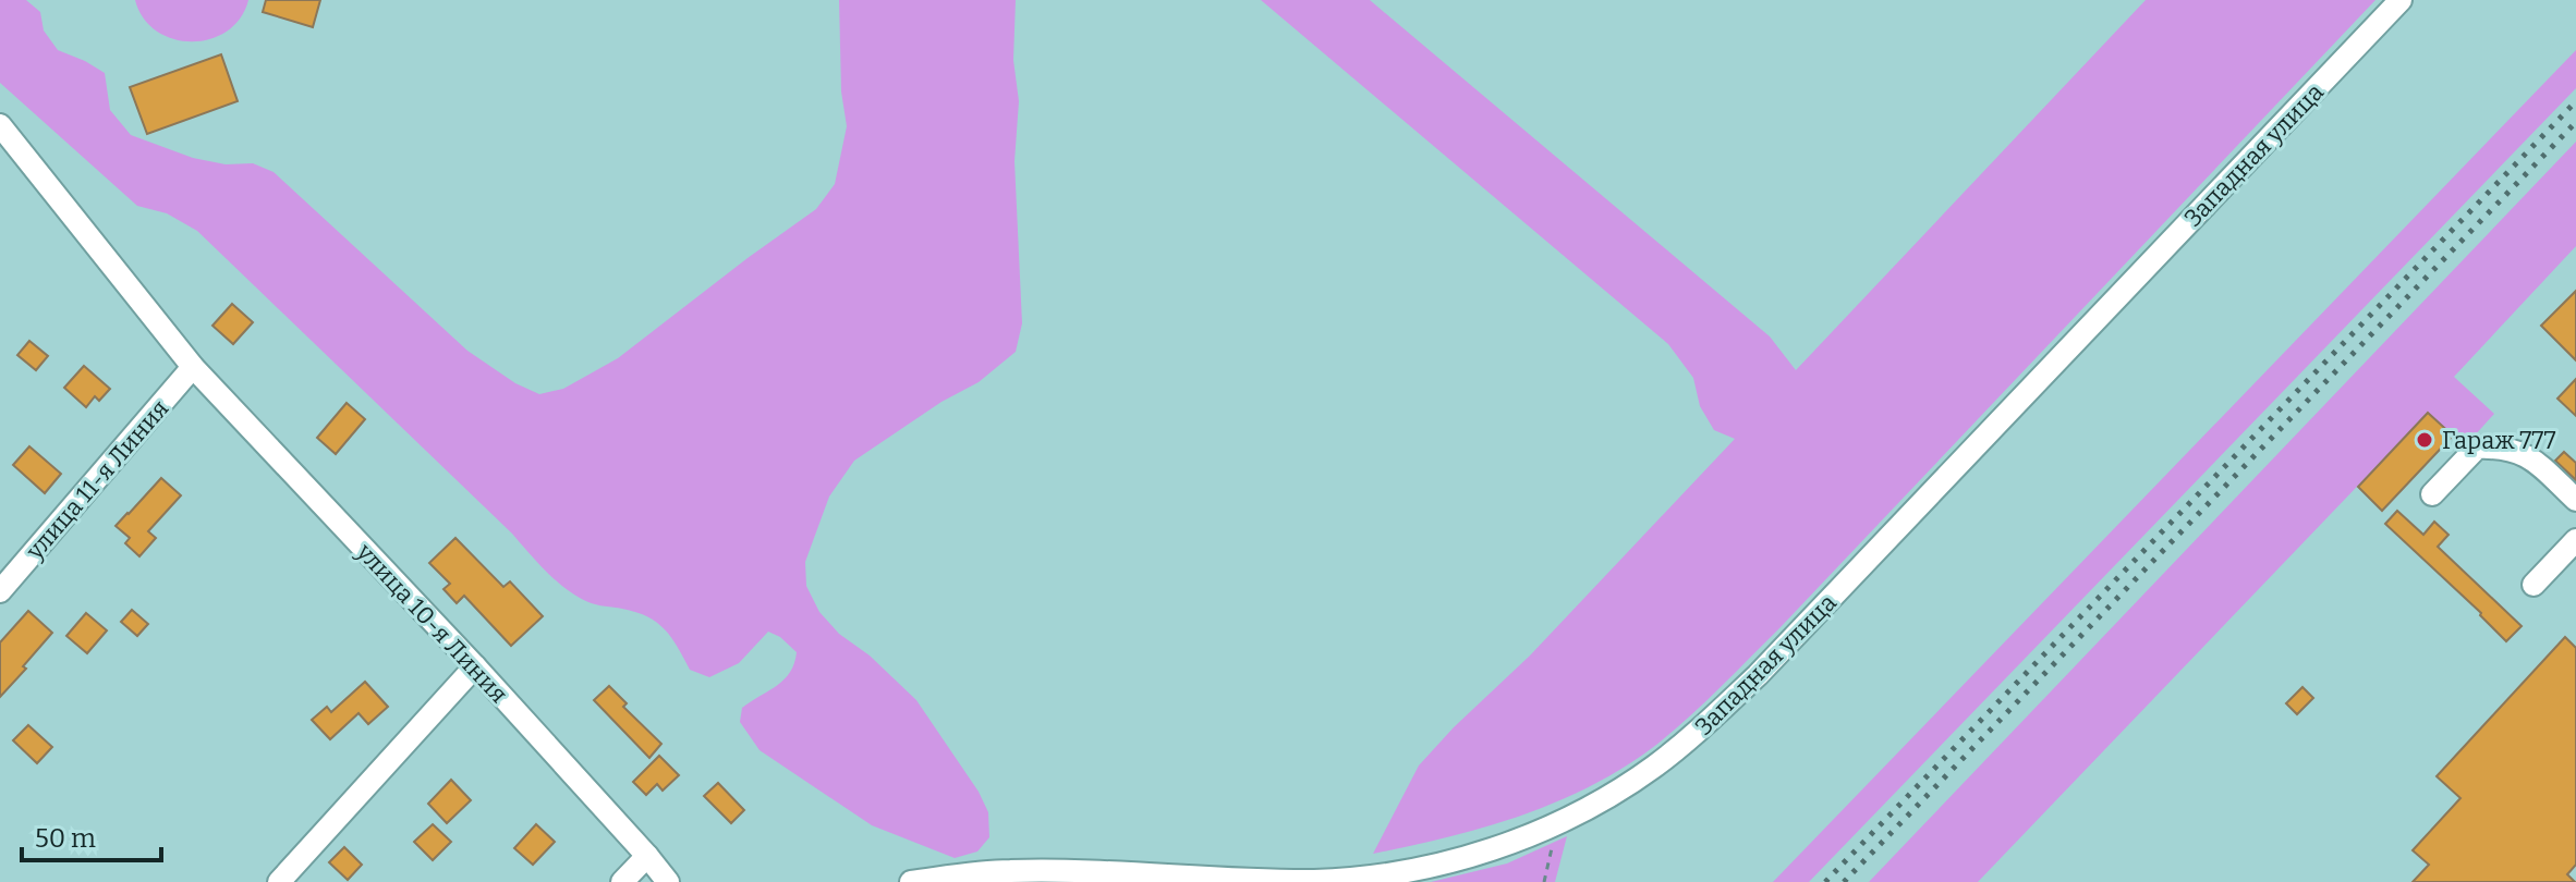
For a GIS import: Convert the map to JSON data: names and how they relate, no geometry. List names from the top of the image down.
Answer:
{
  "streets": {
    "street": ["Западная улица", "улица 11-я Линия", "улица 10-я Линия"]
  },
  "crossings": [
    ["улица 11-я Линия", "улица 10-я Линия"]
  ],
  "places": ["Гараж 777"],
  "scale_bar": "50 m"
}
